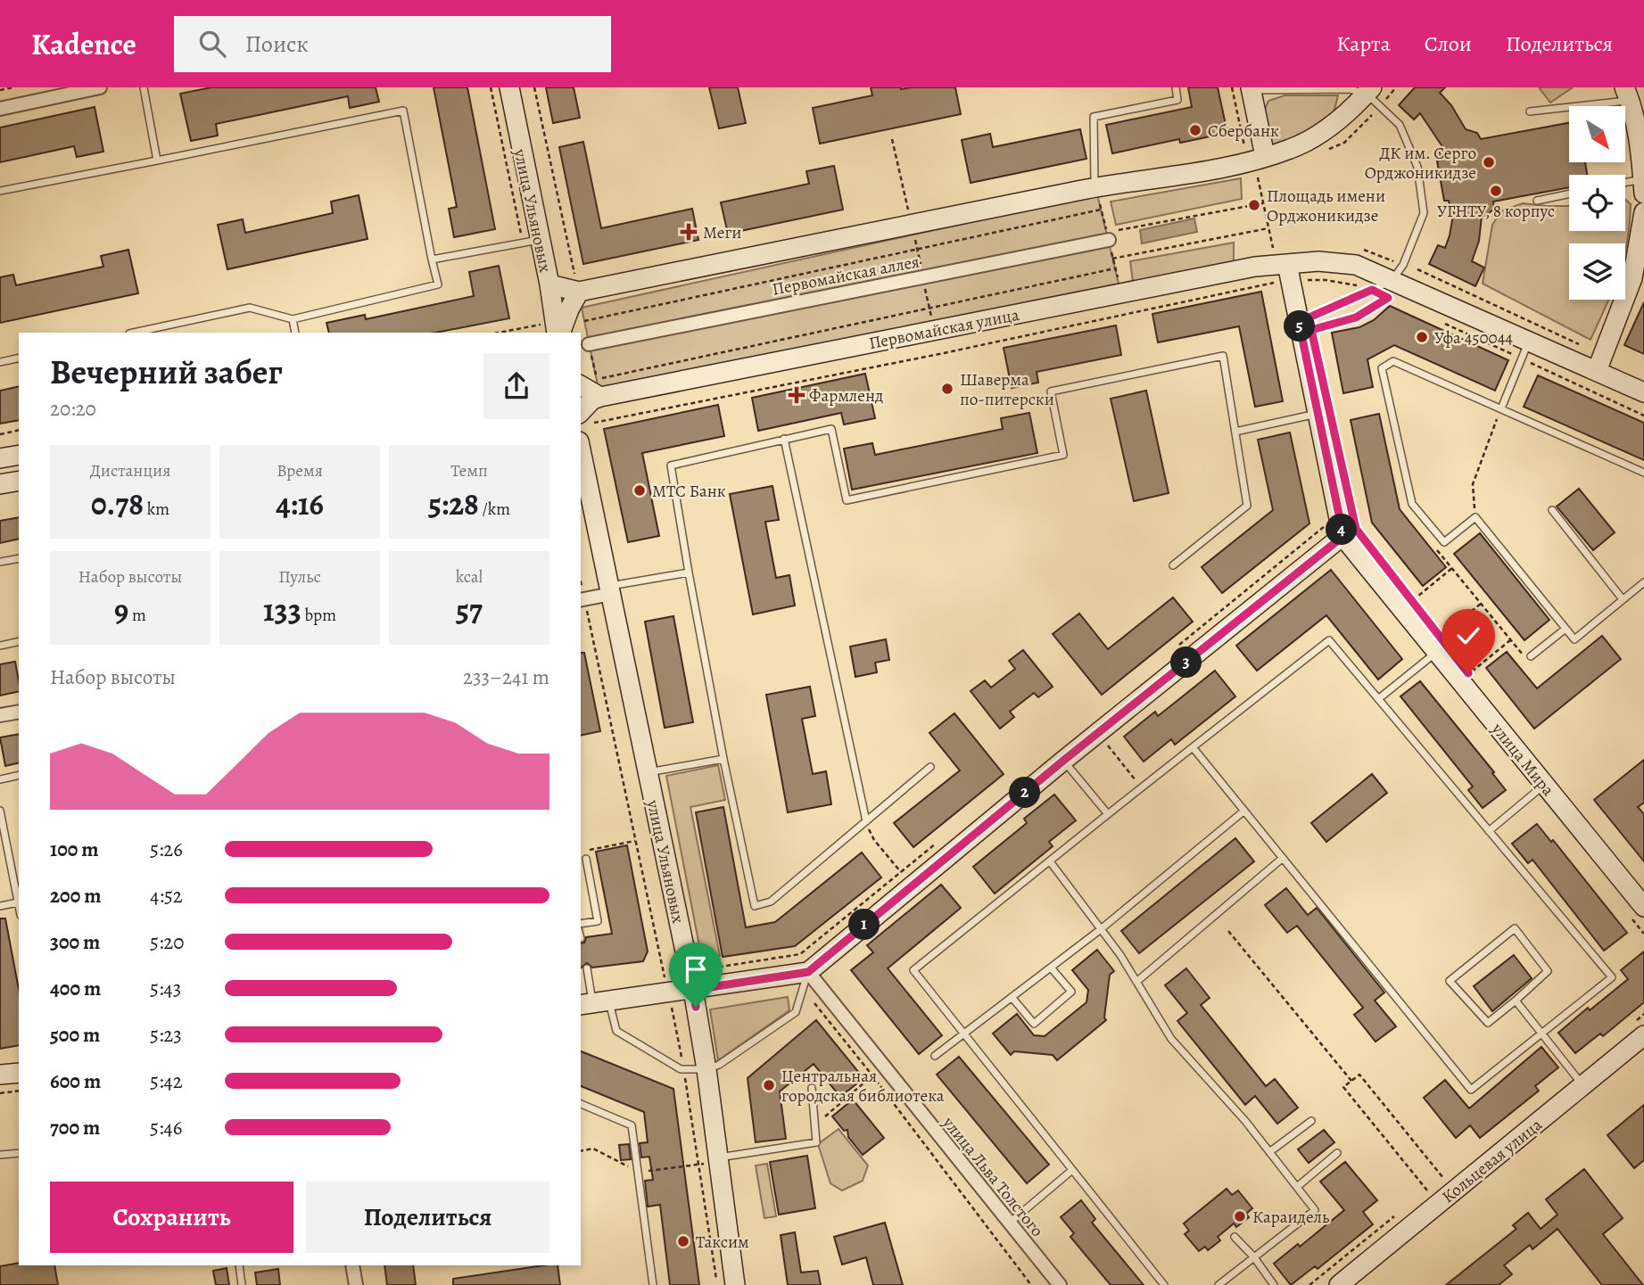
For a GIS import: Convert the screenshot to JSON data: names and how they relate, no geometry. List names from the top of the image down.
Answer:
{
  "streets": {
    "main road": [
      "улица Ульяновых",
      "Первомайская улица",
      "улица Мира",
      "Кольцевая улица"
    ],
    "street": ["Первомайская аллея", "улица Льва Толстого"]
  },
  "crossings": [
    ["Первомайская улица", "улица Мира"]
  ],
  "places": {
    "other": [
      "Сбербанк",
      "ДК им. Серго Орджоникидзе",
      "УГНТУ, 8 корпус",
      "Площадь имени Орджоникидзе",
      "Уфа 450044",
      "Шаверма по-питерски",
      "МТС Банк",
      "Центральная городская библиотека",
      "Караидель",
      "Таксим"
    ],
    "health": ["Меги", "Фармленд"]
  },
  "north": "bottom right",
  "page": {
    "header": "Kadence",
    "search": "Поиск",
    "nav": ["Карта", "Слои", "Поделиться"],
    "pins": [
      "5",
      "4",
      "3",
      "2",
      "1"
    ],
    "heading": ["Вечерний забег", "20:20"],
    "stats": [
      ["Дистанция", "0.78 km"],
      ["Время", "4:16"],
      ["Темп", "5:28 /km"],
      ["Набор высоты", "9 m"],
      ["Пульс", "133 bpm"],
      ["kcal", "57"]
    ],
    "chart": ["Набор высоты", "233–241 m"],
    "list": [
      {
        "name": "100 m",
        "note": "5:26"
      },
      {
        "name": "200 m",
        "note": "4:52"
      },
      {
        "name": "300 m",
        "note": "5:20"
      },
      {
        "name": "400 m",
        "note": "5:43"
      },
      {
        "name": "500 m",
        "note": "5:23"
      },
      {
        "name": "600 m",
        "note": "5:42"
      },
      {
        "name": "700 m",
        "note": "5:46"
      }
    ],
    "buttons": ["Сохранить", "Поделиться"]
  }
}
